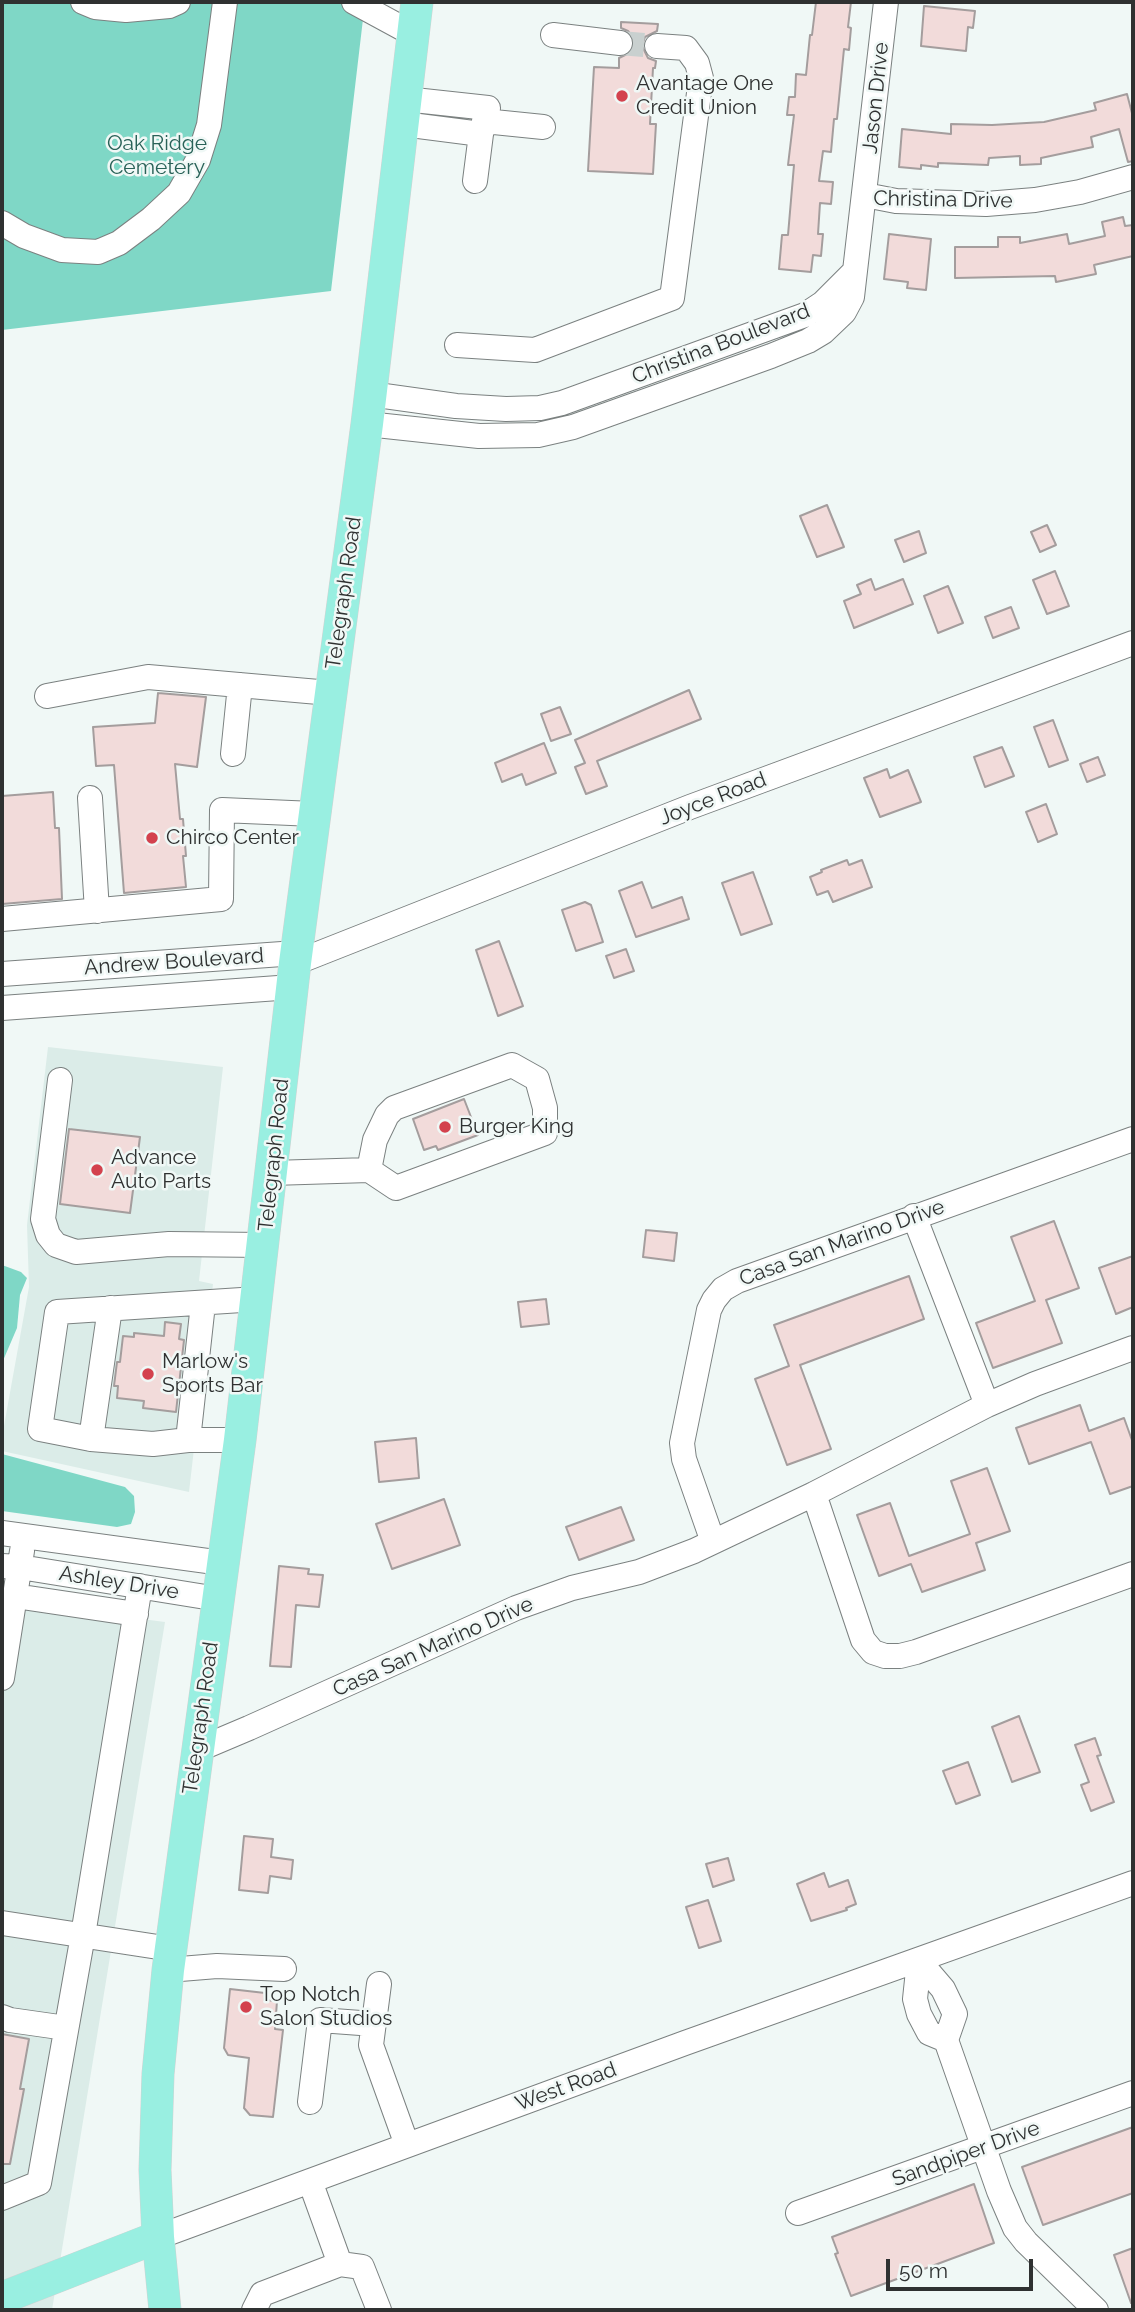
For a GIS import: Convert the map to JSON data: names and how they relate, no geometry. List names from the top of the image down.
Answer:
{
  "streets": {
    "main road": ["Telegraph Road", "West Road"],
    "street": [
      "Jason Drive",
      "Christina Drive",
      "Christina Boulevard",
      "Joyce Road",
      "Andrew Boulevard",
      "Casa San Marino Drive",
      "Ashley Drive",
      "Sandpiper Drive"
    ]
  },
  "crossings": [
    ["Jason Drive", "Christina Drive"],
    ["Christina Drive", "Christina Boulevard"],
    ["Christina Boulevard", "Telegraph Road"],
    ["Telegraph Road", "Joyce Road"],
    ["Telegraph Road", "Andrew Boulevard"],
    ["Telegraph Road", "Casa San Marino Drive"],
    ["Telegraph Road", "Ashley Drive"],
    ["Telegraph Road", "West Road"],
    ["Joyce Road", "Andrew Boulevard"]
  ],
  "parks": ["Oak Ridge Cemetery"],
  "places": [
    "Avantage One Credit Union",
    "Chirco Center",
    "Burger King",
    "Advance Auto Parts",
    "Marlow's Sports Bar",
    "Top Notch Salon Studios"
  ],
  "scale_bar": "50 m"
}
